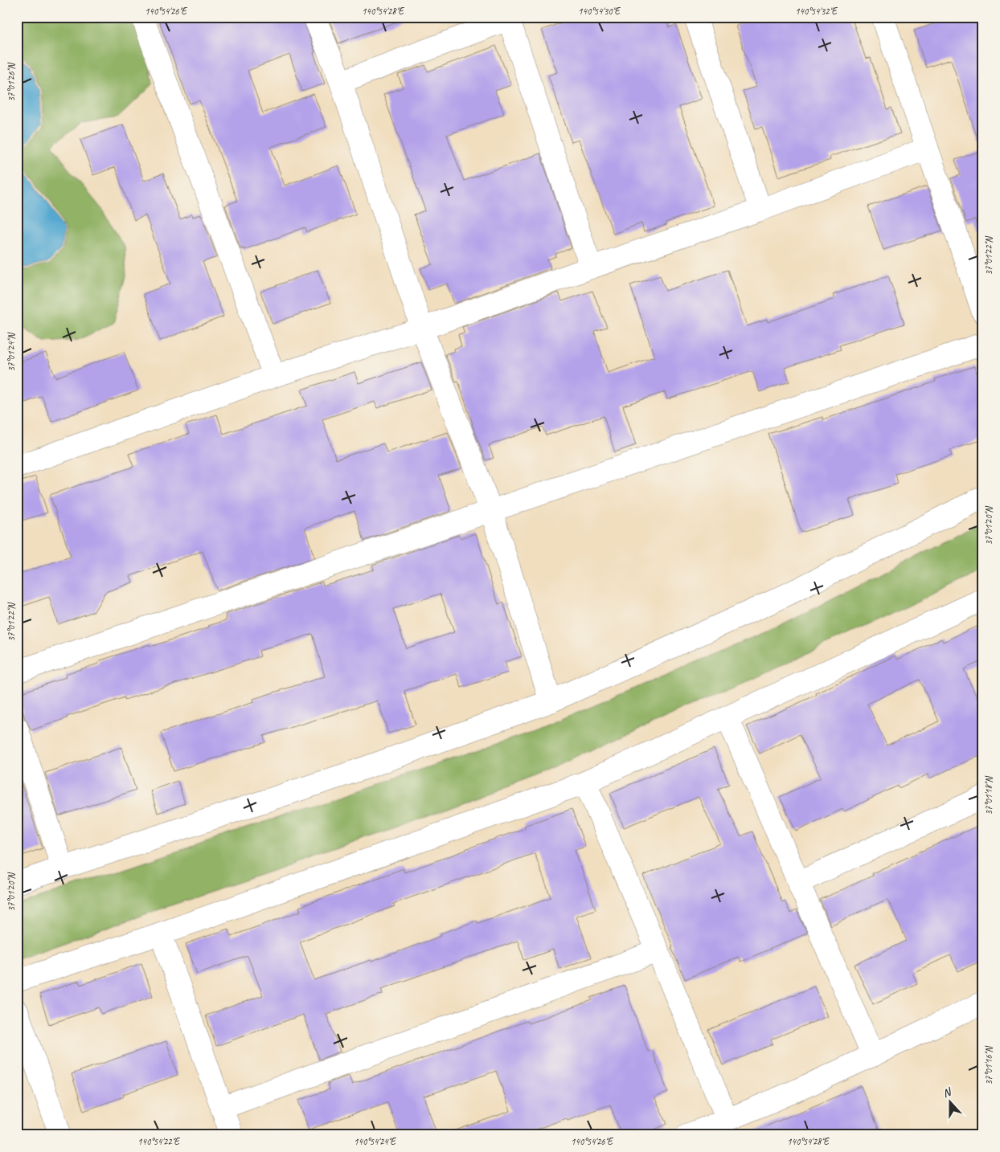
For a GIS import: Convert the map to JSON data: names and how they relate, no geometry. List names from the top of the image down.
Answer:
{
  "north": "top",
  "coordinates": [
    "140°54'26\"E",
    "140°54'28\"E",
    "140°54'30\"E",
    "140°54'32\"E",
    "37°01'26\"N",
    "37°01'22\"N",
    "37°01'24\"N",
    "37°01'20\"N",
    "37°01'18\"N",
    "37°01'16\"N",
    "140°54'22\"E",
    "140°54'24\"E"
  ]
}
